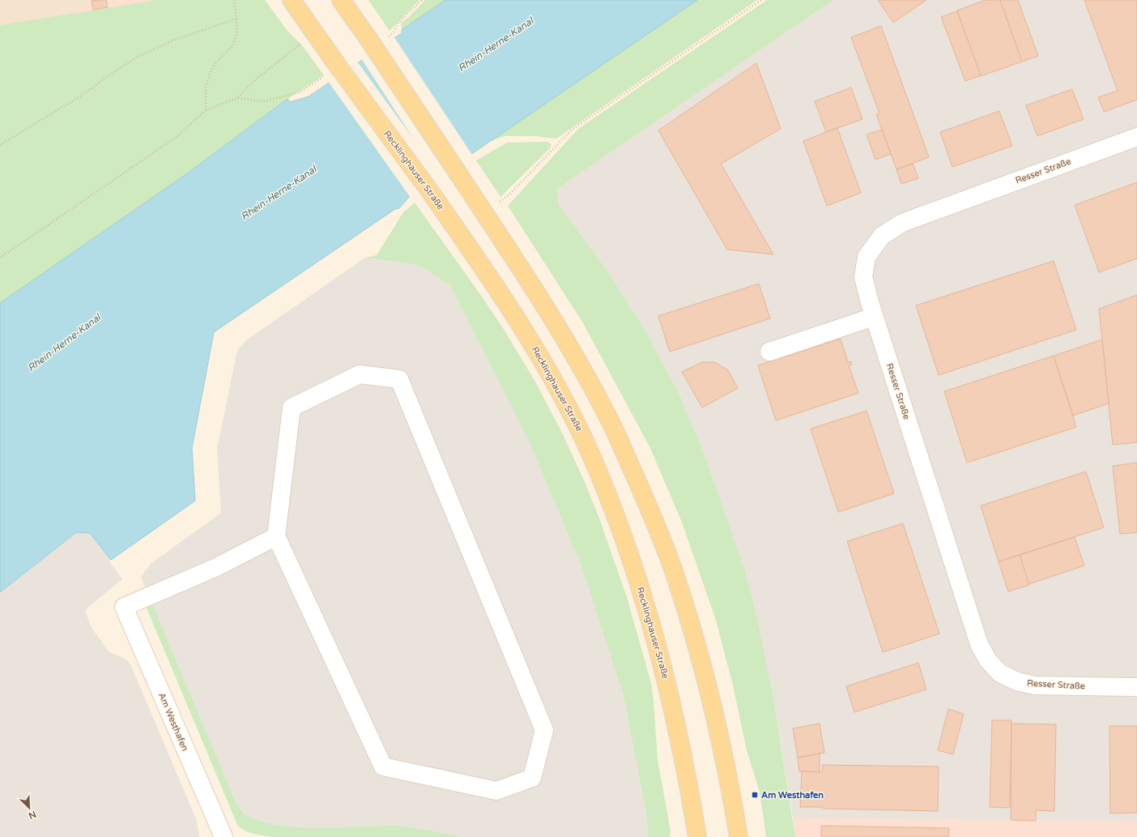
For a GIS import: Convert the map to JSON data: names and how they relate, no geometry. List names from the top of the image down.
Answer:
{
  "streets": {
    "main road": ["Recklinghauser Straße"],
    "street": ["Resser Straße", "Am Westhafen"]
  },
  "water": ["Rhein-Herne-Kanal"],
  "places": {
    "transit": ["Am Westhafen"]
  },
  "north": "bottom right"
}
